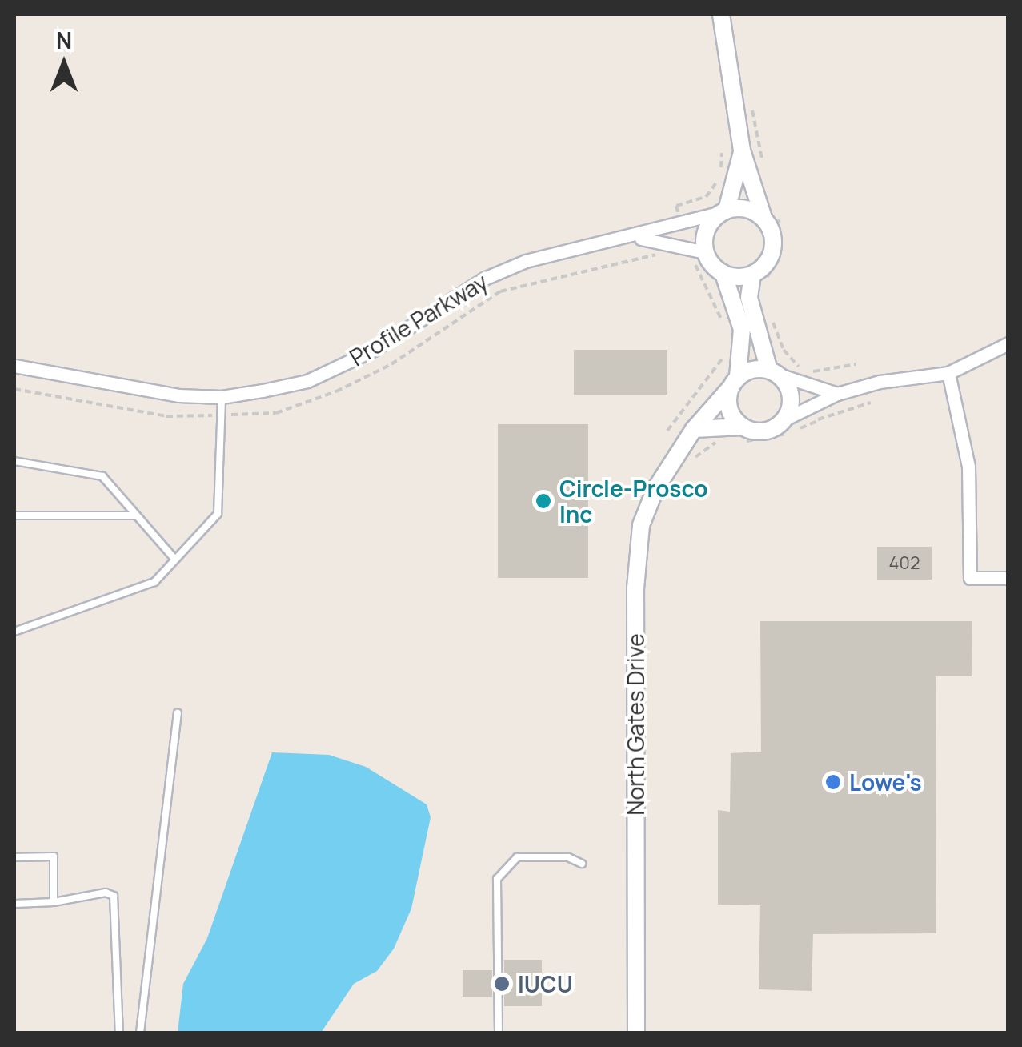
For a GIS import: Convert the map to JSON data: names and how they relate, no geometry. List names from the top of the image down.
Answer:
{
  "streets": {
    "street": ["Profile Parkway", "North Gates Drive"]
  },
  "places": ["Circle-Prosco Inc", "Lowe's", "IUCU"],
  "house_numbers": ["402"],
  "north": "top"
}
